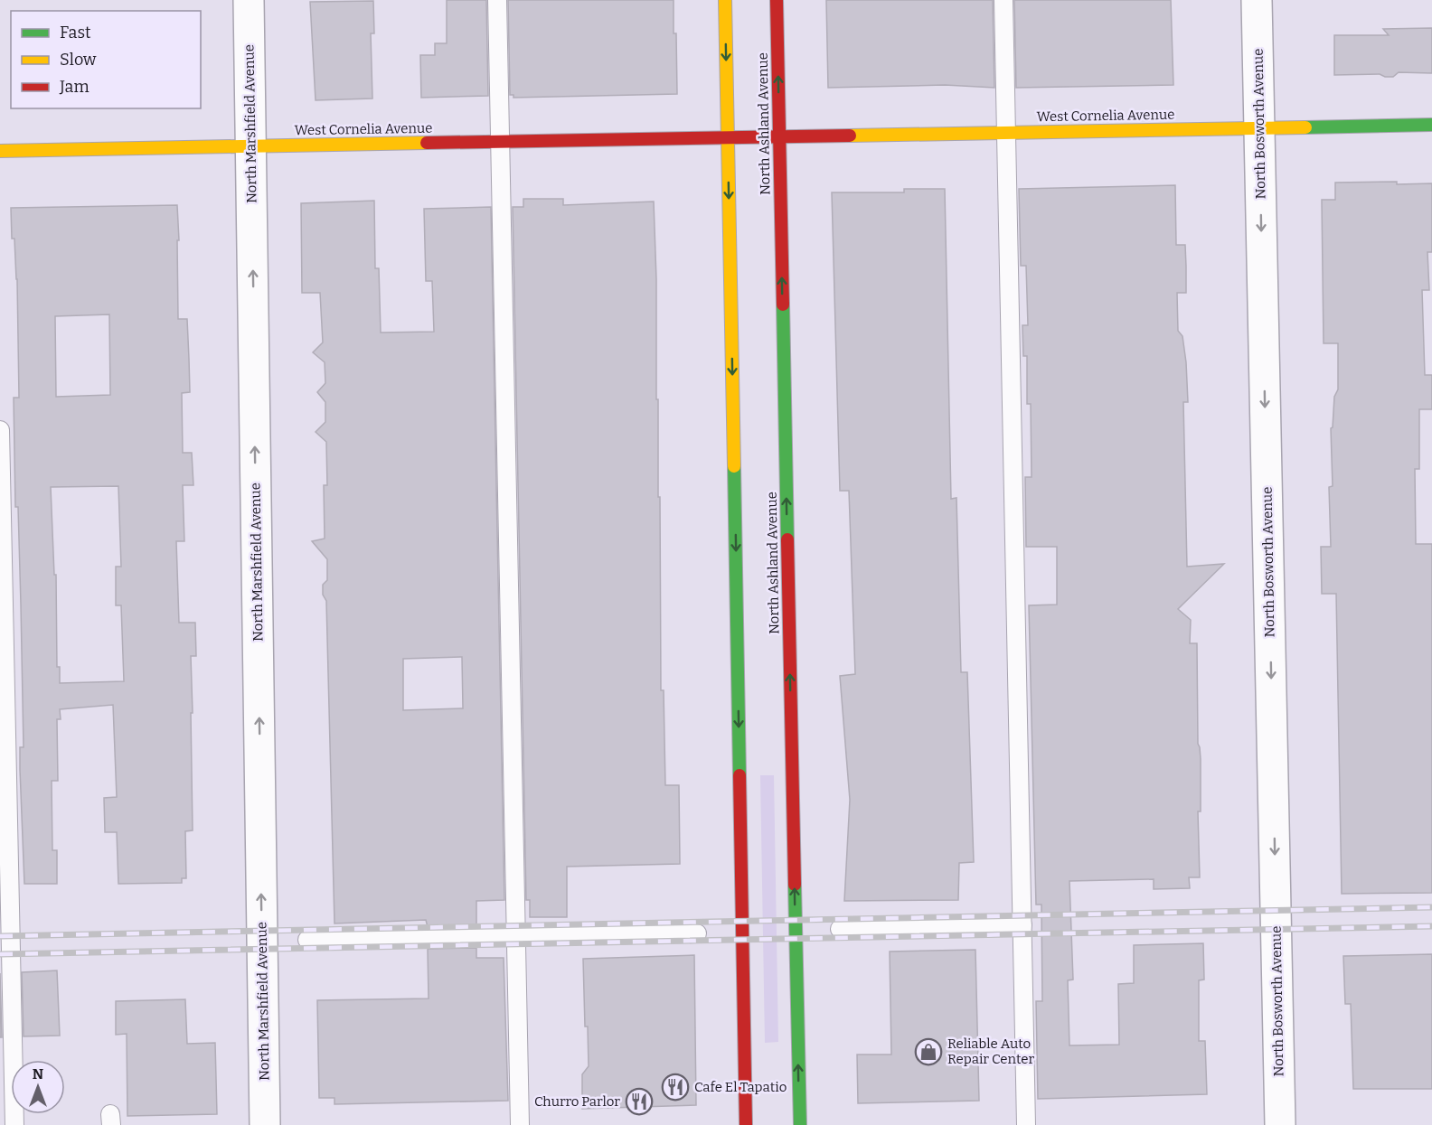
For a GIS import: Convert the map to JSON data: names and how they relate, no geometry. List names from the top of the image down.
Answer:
{
  "streets": {
    "main road": ["West Cornelia Avenue", "North Ashland Avenue"],
    "street": ["North Marshfield Avenue", "North Bosworth Avenue"]
  },
  "crossings": [
    ["West Cornelia Avenue", "North Marshfield Avenue"],
    ["West Cornelia Avenue", "North Ashland Avenue"],
    ["West Cornelia Avenue", "North Bosworth Avenue"]
  ],
  "one_way": ["North Marshfield Avenue", "North Bosworth Avenue"],
  "places": {
    "shop": ["Reliable Auto Repair Center"],
    "restaurant": ["Cafe El Tapatio", "Churro Parlor"]
  },
  "legend": ["Fast", "Slow", "Jam"],
  "north": "top"
}
